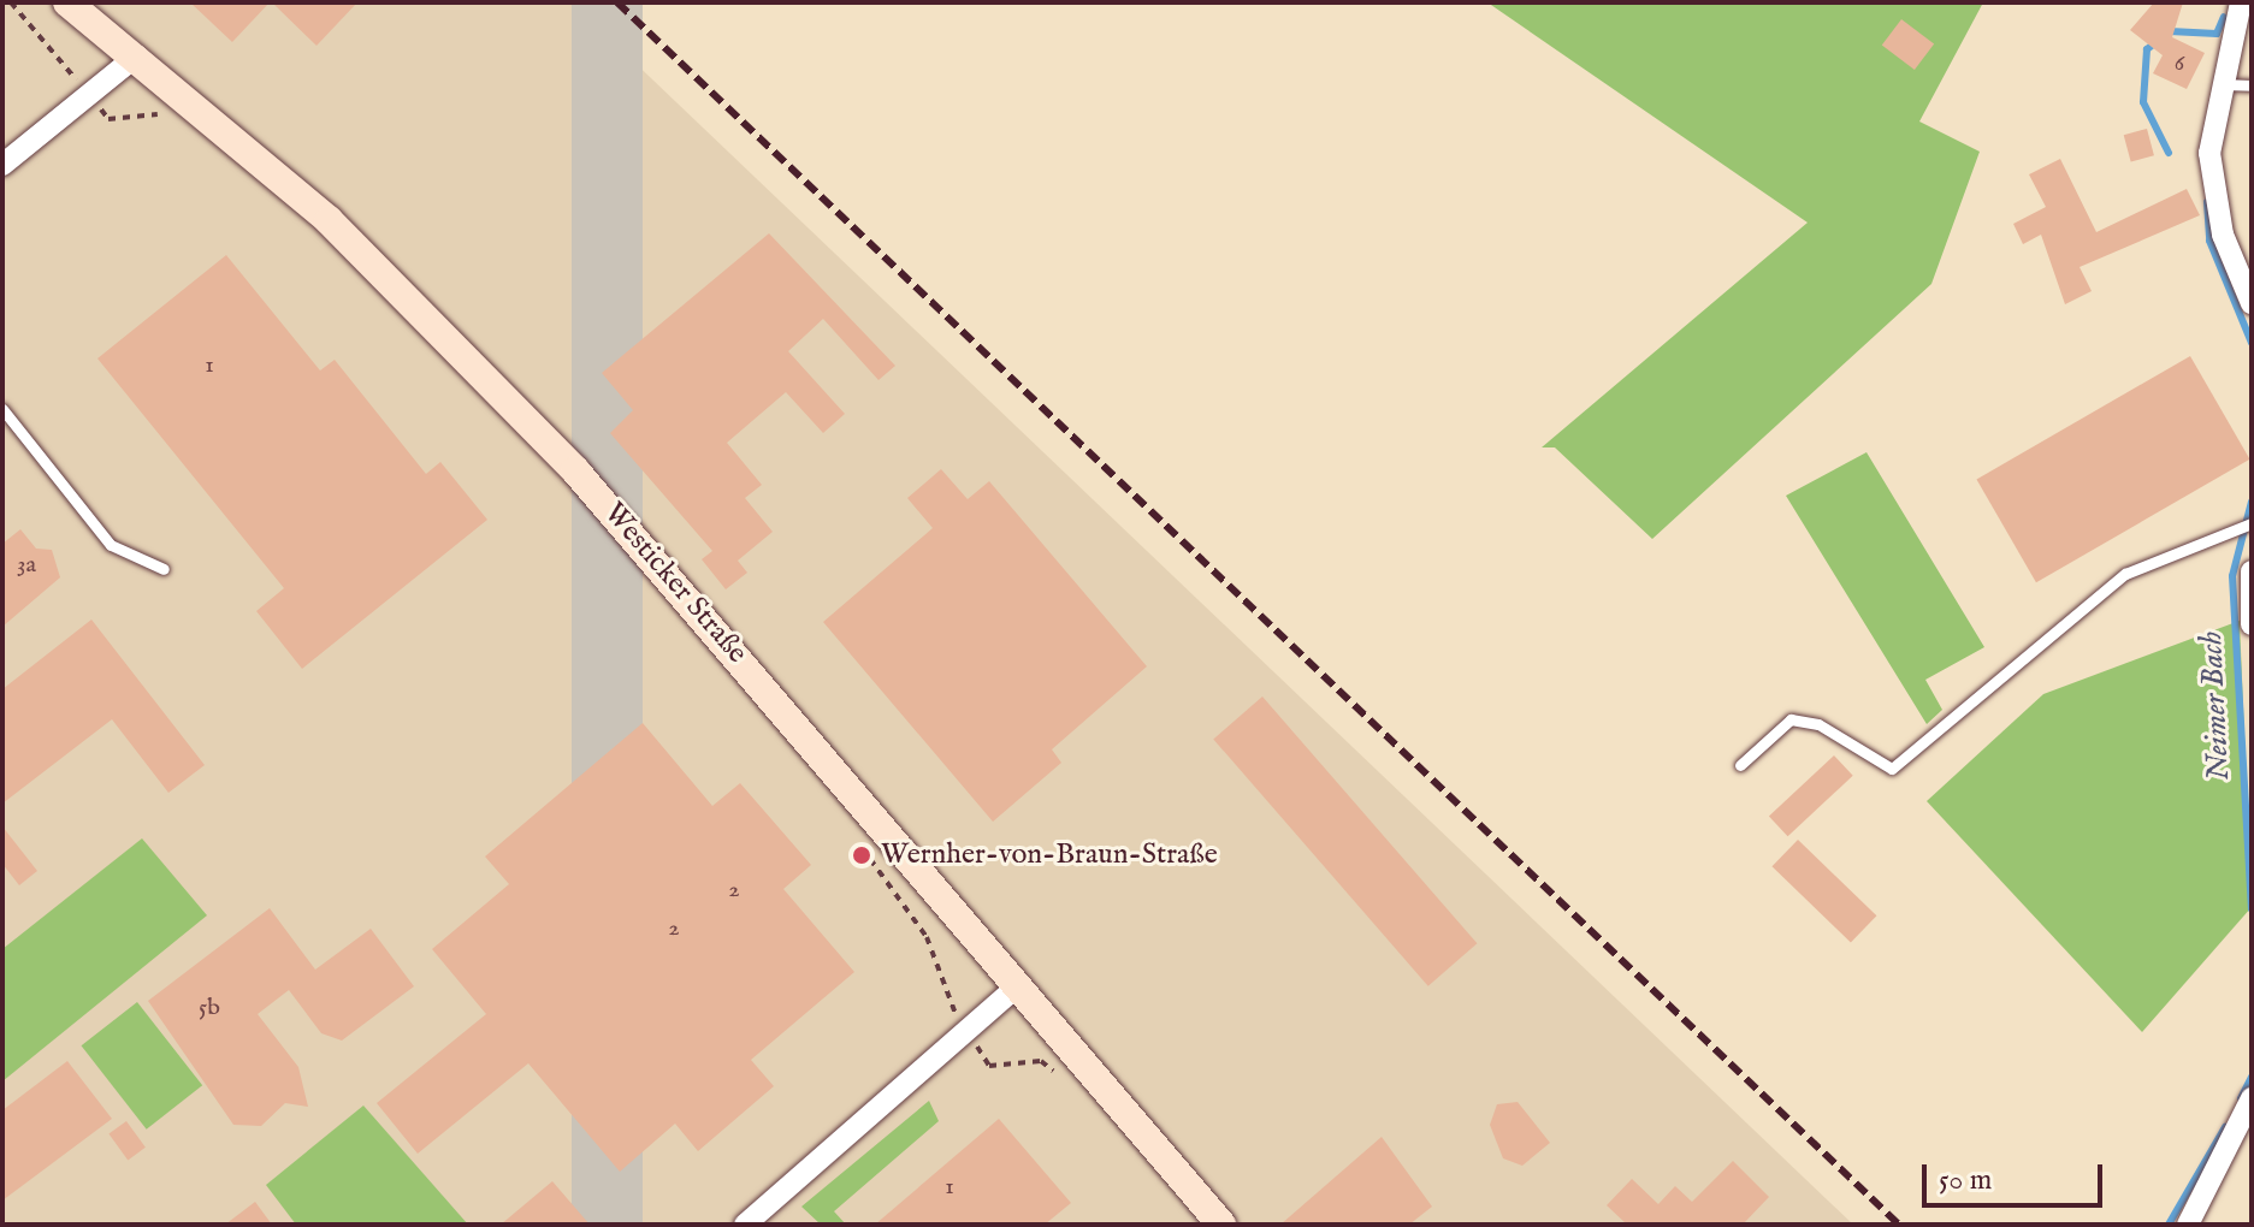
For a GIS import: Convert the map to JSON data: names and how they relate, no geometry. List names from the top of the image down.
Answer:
{
  "streets": {
    "main road": ["Westicker Straße"]
  },
  "water": ["Neimer Bach"],
  "places": ["Wernher-von-Braun-Straße"],
  "house_numbers": [
    "6",
    "1",
    "3a",
    "2",
    "2",
    "5b",
    "1"
  ],
  "scale_bar": "50 m"
}
